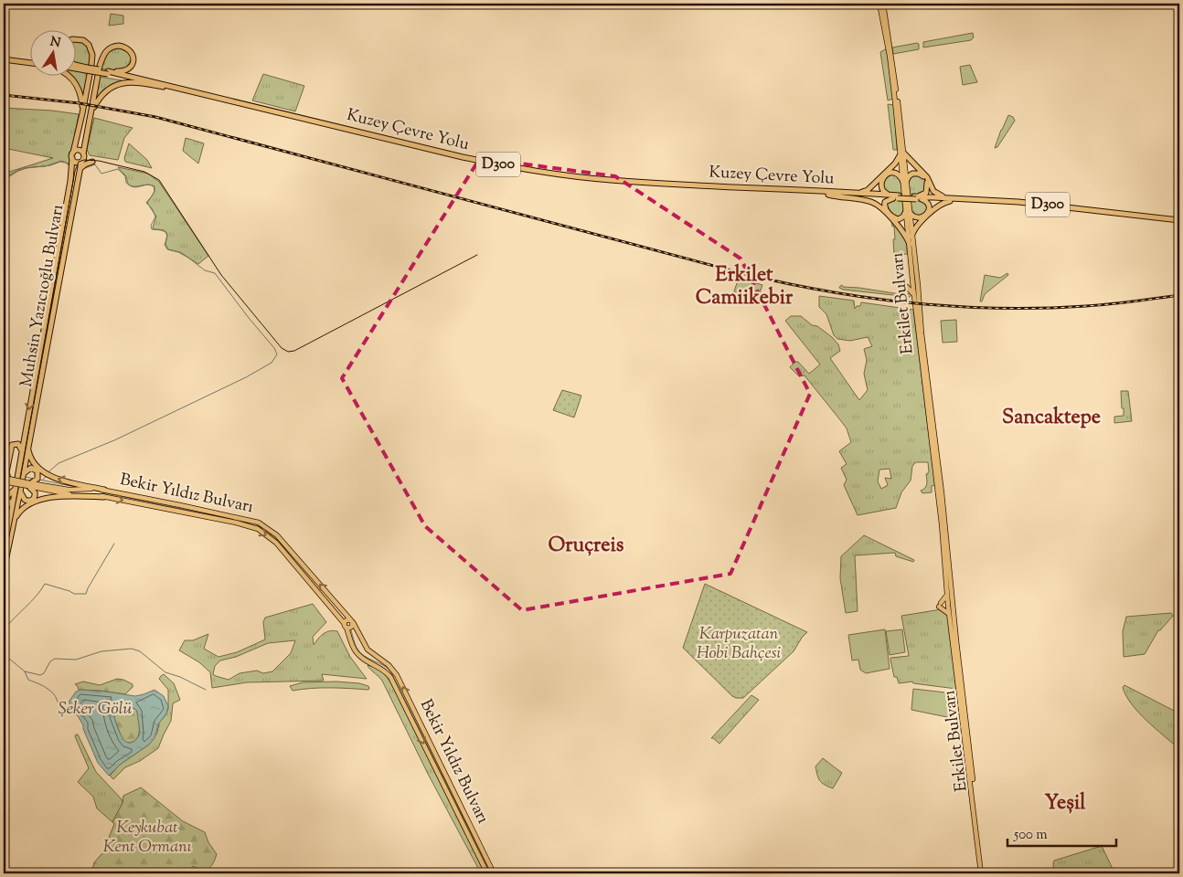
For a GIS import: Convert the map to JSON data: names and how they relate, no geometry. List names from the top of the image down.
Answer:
{
  "streets": {
    "highway": ["Kuzey Çevre Yolu", "D300", "Muhsin Yazıcıoğlu Bulvarı"],
    "main road": ["Erkilet Bulvarı", "Bekir Yıldız Bulvarı"]
  },
  "crossings": [
    ["Kuzey Çevre Yolu", "D300"],
    ["D300", "Muhsin Yazıcıoğlu Bulvarı"]
  ],
  "districts": [
    "Erkilet Camiikebir",
    "Sancaktepe",
    "Oruçreis",
    "Yeşil"
  ],
  "water": ["Şeker Gölü"],
  "parks": ["Karpuzatan Hobi Bahçesi", "Keykubat Kent Ormanı"],
  "scale_bar": "500 m",
  "north": "top"
}
